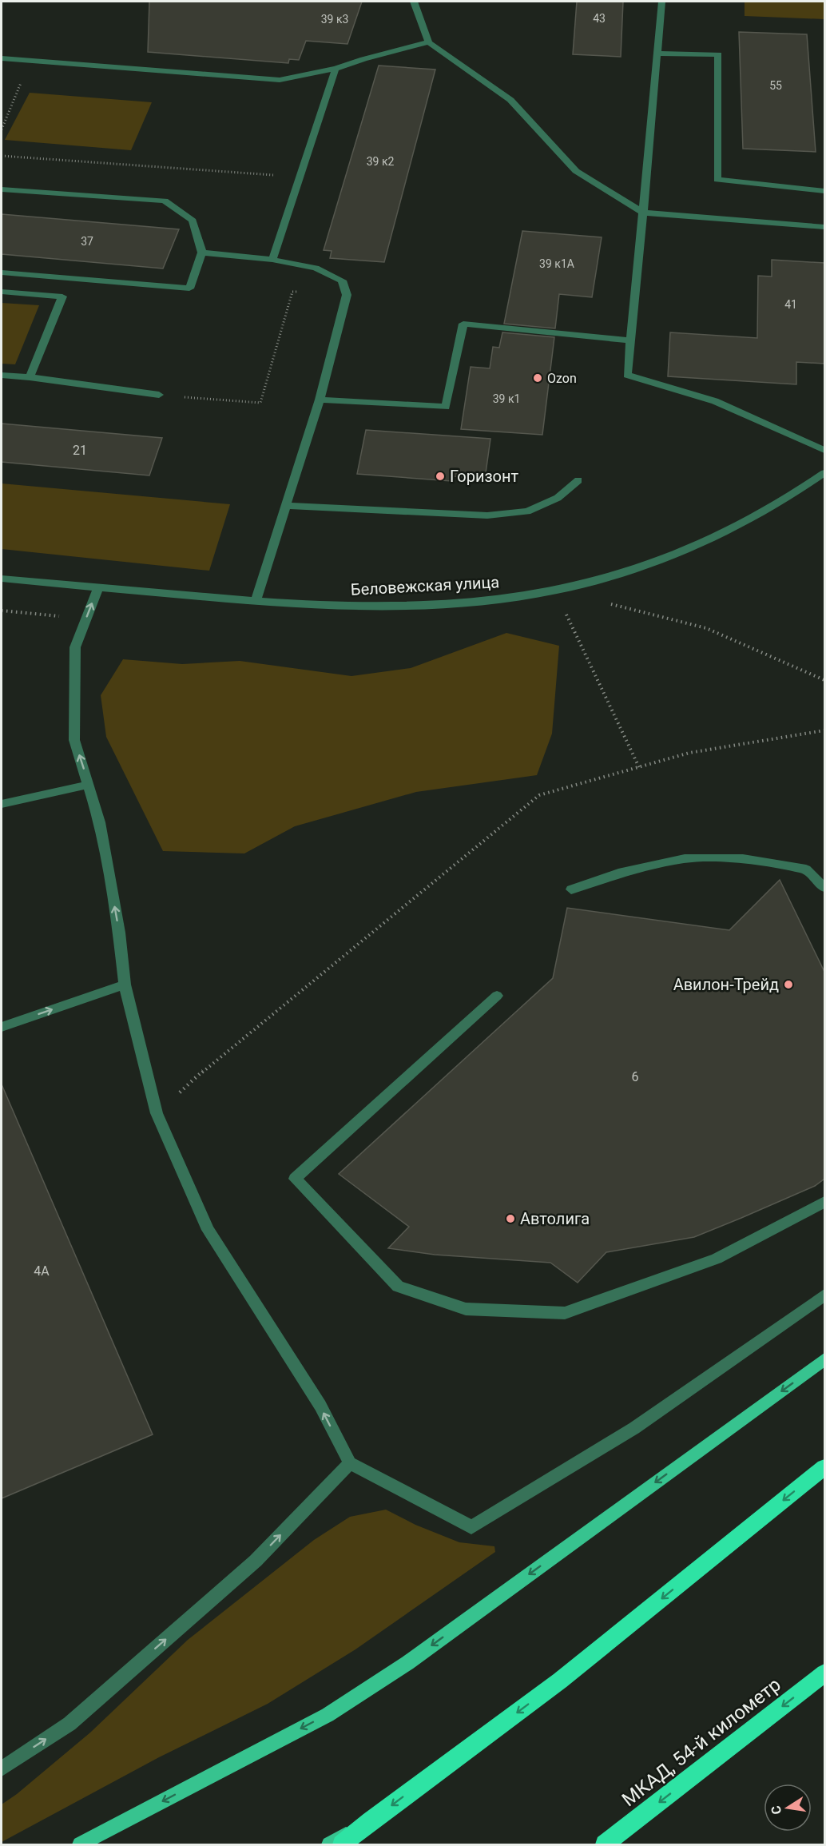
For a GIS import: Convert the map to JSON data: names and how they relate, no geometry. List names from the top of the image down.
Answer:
{
  "streets": {
    "highway": ["МКАД, 54-й километр"],
    "street": ["Беловежская улица"]
  },
  "one_way": ["МКАД, 54-й километр"],
  "places": [
    "Ozon",
    "Горизонт",
    "Авилон-Трейд",
    "Автолига"
  ],
  "house_numbers": [
    "43",
    "39 к3",
    "55",
    "39 к2",
    "37",
    "39 к1А",
    "41",
    "39 к1",
    "21",
    "6",
    "4А"
  ],
  "north": "left"
}
